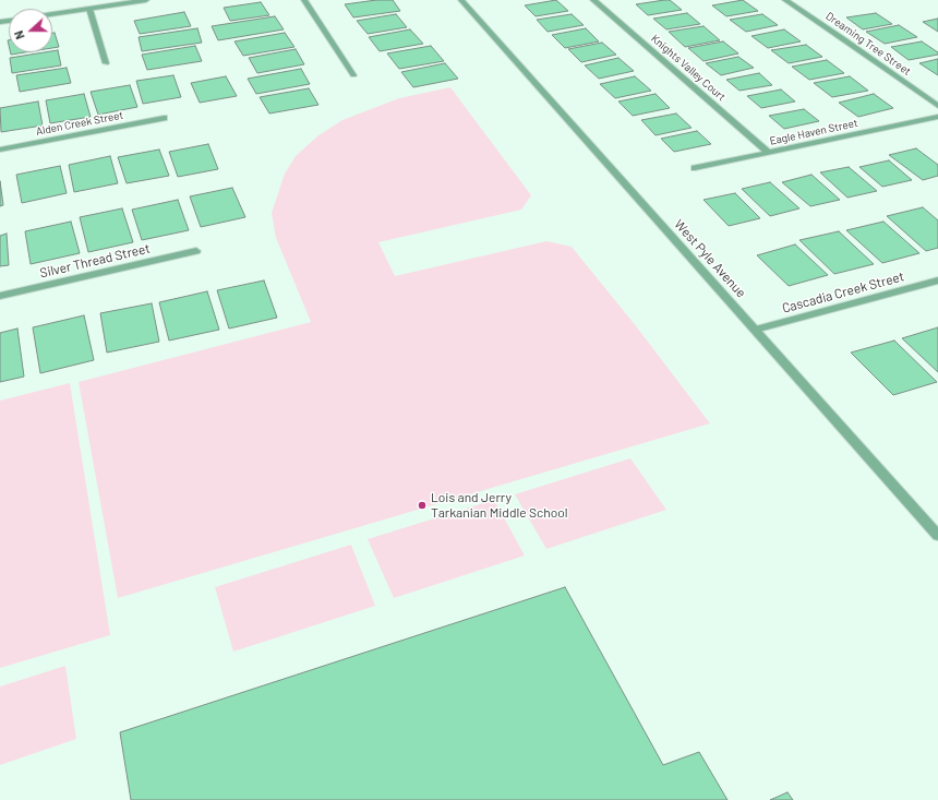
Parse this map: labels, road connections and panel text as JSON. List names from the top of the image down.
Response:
{
  "streets": {
    "street": [
      "Dreaming Tree Street",
      "Knights Valley Court",
      "Alden Creek Street",
      "Eagle Haven Street",
      "West Pyle Avenue",
      "Silver Thread Street",
      "Cascadia Creek Street"
    ]
  },
  "crossings": [
    ["Knights Valley Court", "Eagle Haven Street"],
    ["West Pyle Avenue", "Cascadia Creek Street"]
  ],
  "places": ["Lois and Jerry Tarkanian Middle School"],
  "north": "left"
}
